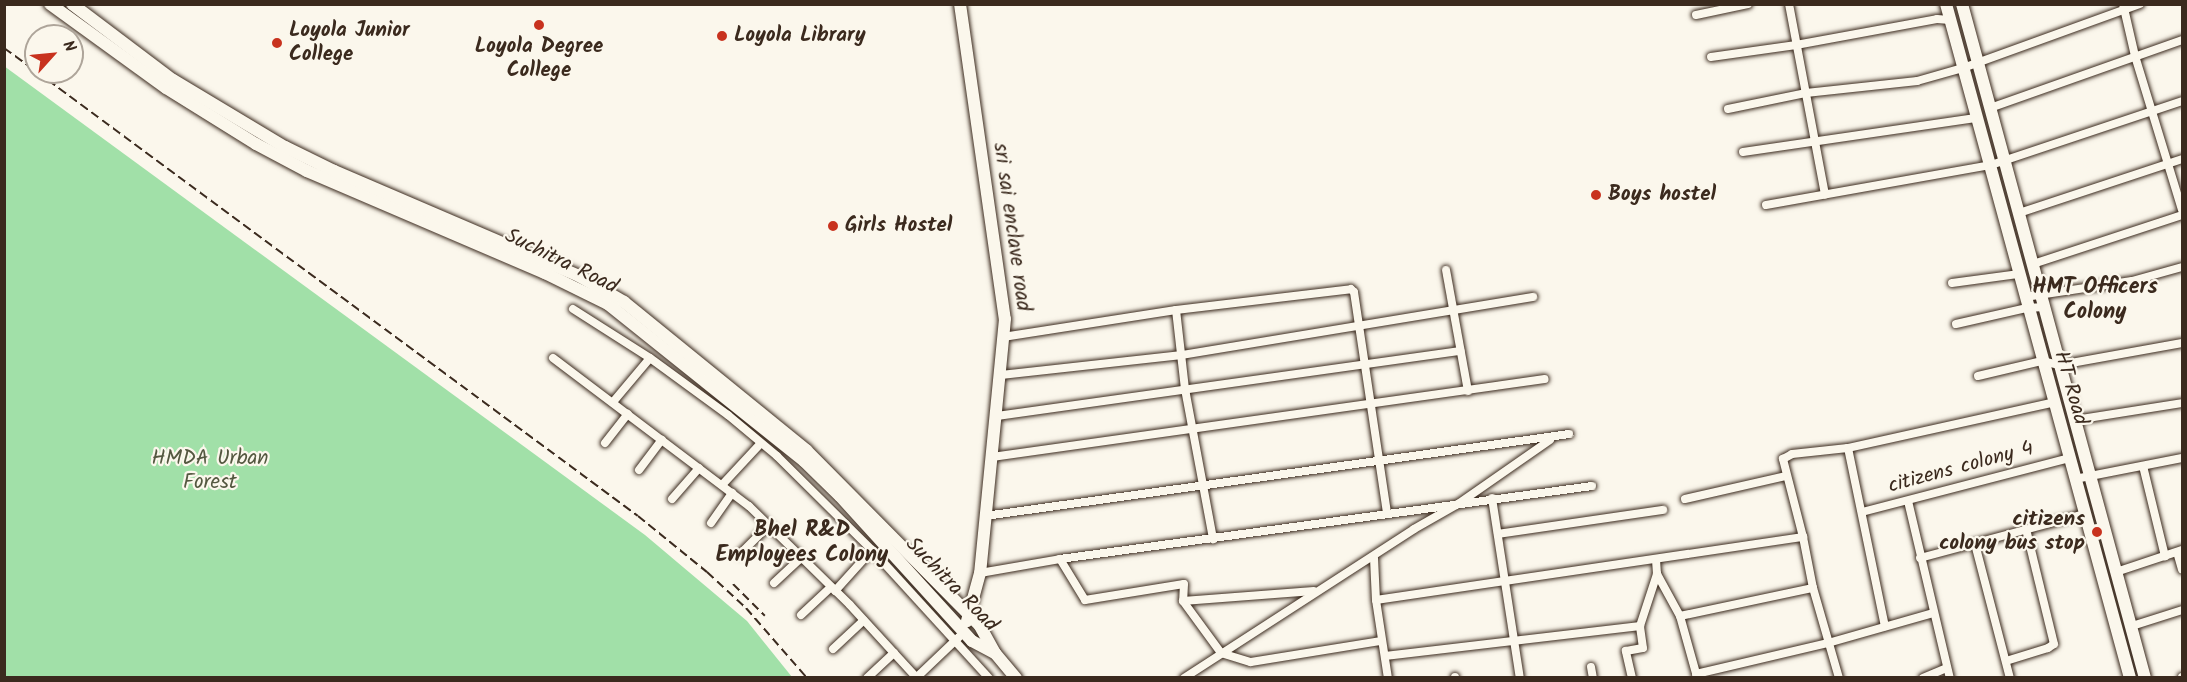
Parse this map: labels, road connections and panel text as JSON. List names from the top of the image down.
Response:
{
  "streets": {
    "main road": ["sri sai enclave road", "Suchitra Road", "HT Road"],
    "street": ["citizens colony 4"]
  },
  "crossings": [
    ["sri sai enclave road", "Suchitra Road"],
    ["HT Road", "citizens colony 4"]
  ],
  "districts": ["HMT Officers Colony", "Bhel R&D Employees Colony"],
  "parks": ["HMDA Urban Forest"],
  "places": [
    "Loyola Degree College",
    "Loyola Library",
    "Loyola Junior College",
    "Boys hostel",
    "Girls Hostel",
    "citizens colony bus stop"
  ],
  "north": "top right"
}
